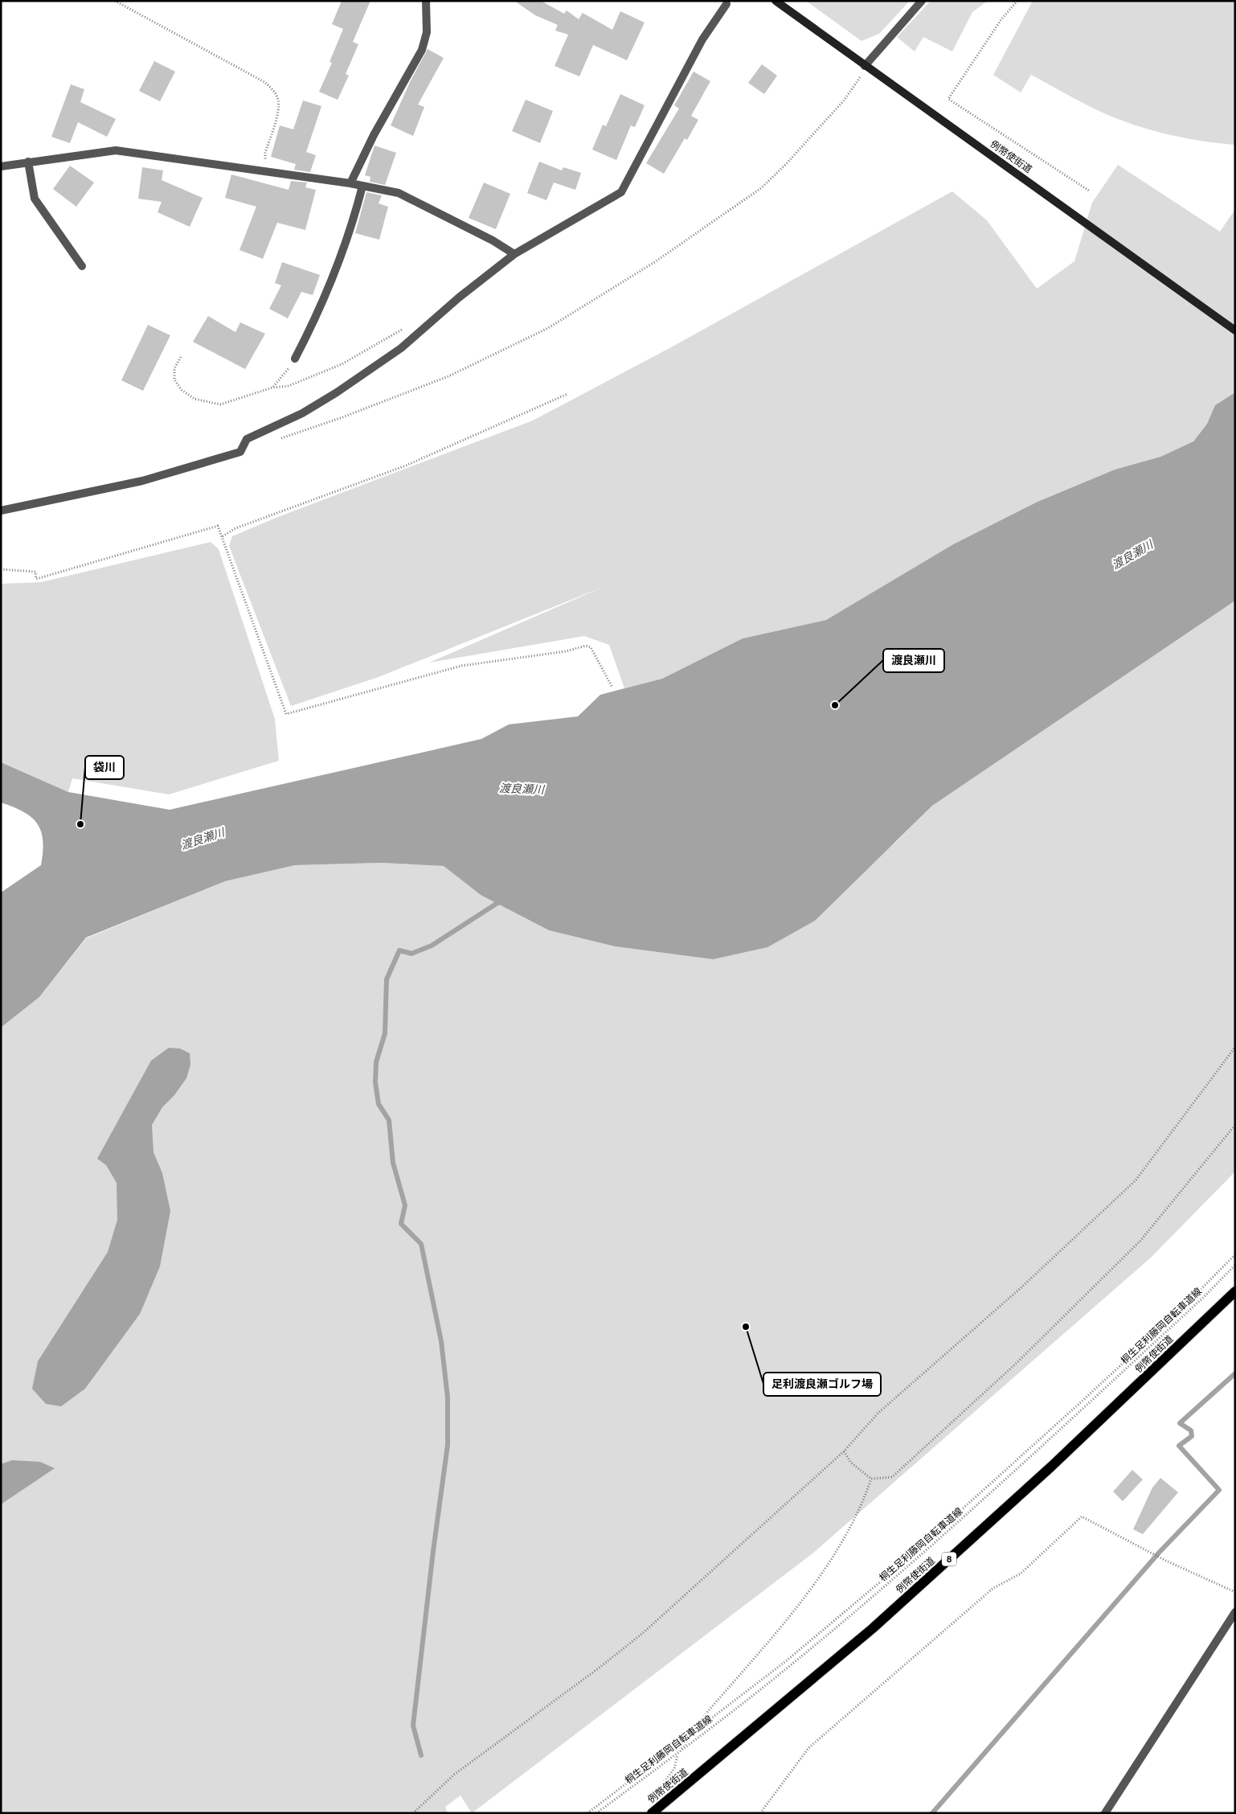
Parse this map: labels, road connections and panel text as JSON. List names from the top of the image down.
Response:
{
  "streets": {
    "main road": ["例幣使街道", "8"],
    "path": ["桐生足利藤岡自転車道線"]
  },
  "water": ["渡良瀬川"],
  "places": ["渡良瀬川", "袋川", "足利渡良瀬ゴルフ場"]
}
